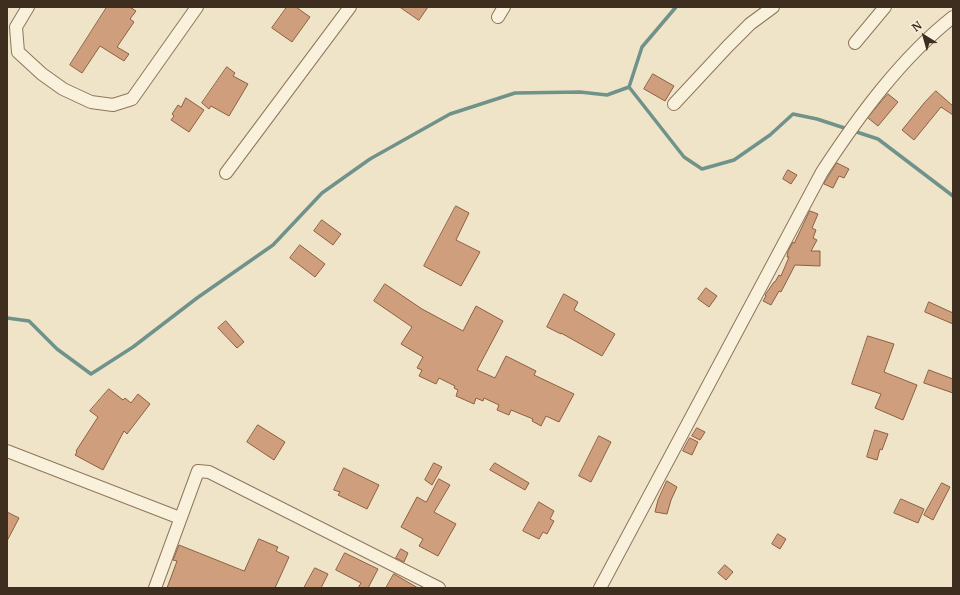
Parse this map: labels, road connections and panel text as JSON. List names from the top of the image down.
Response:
{
  "north": "top left"
}
